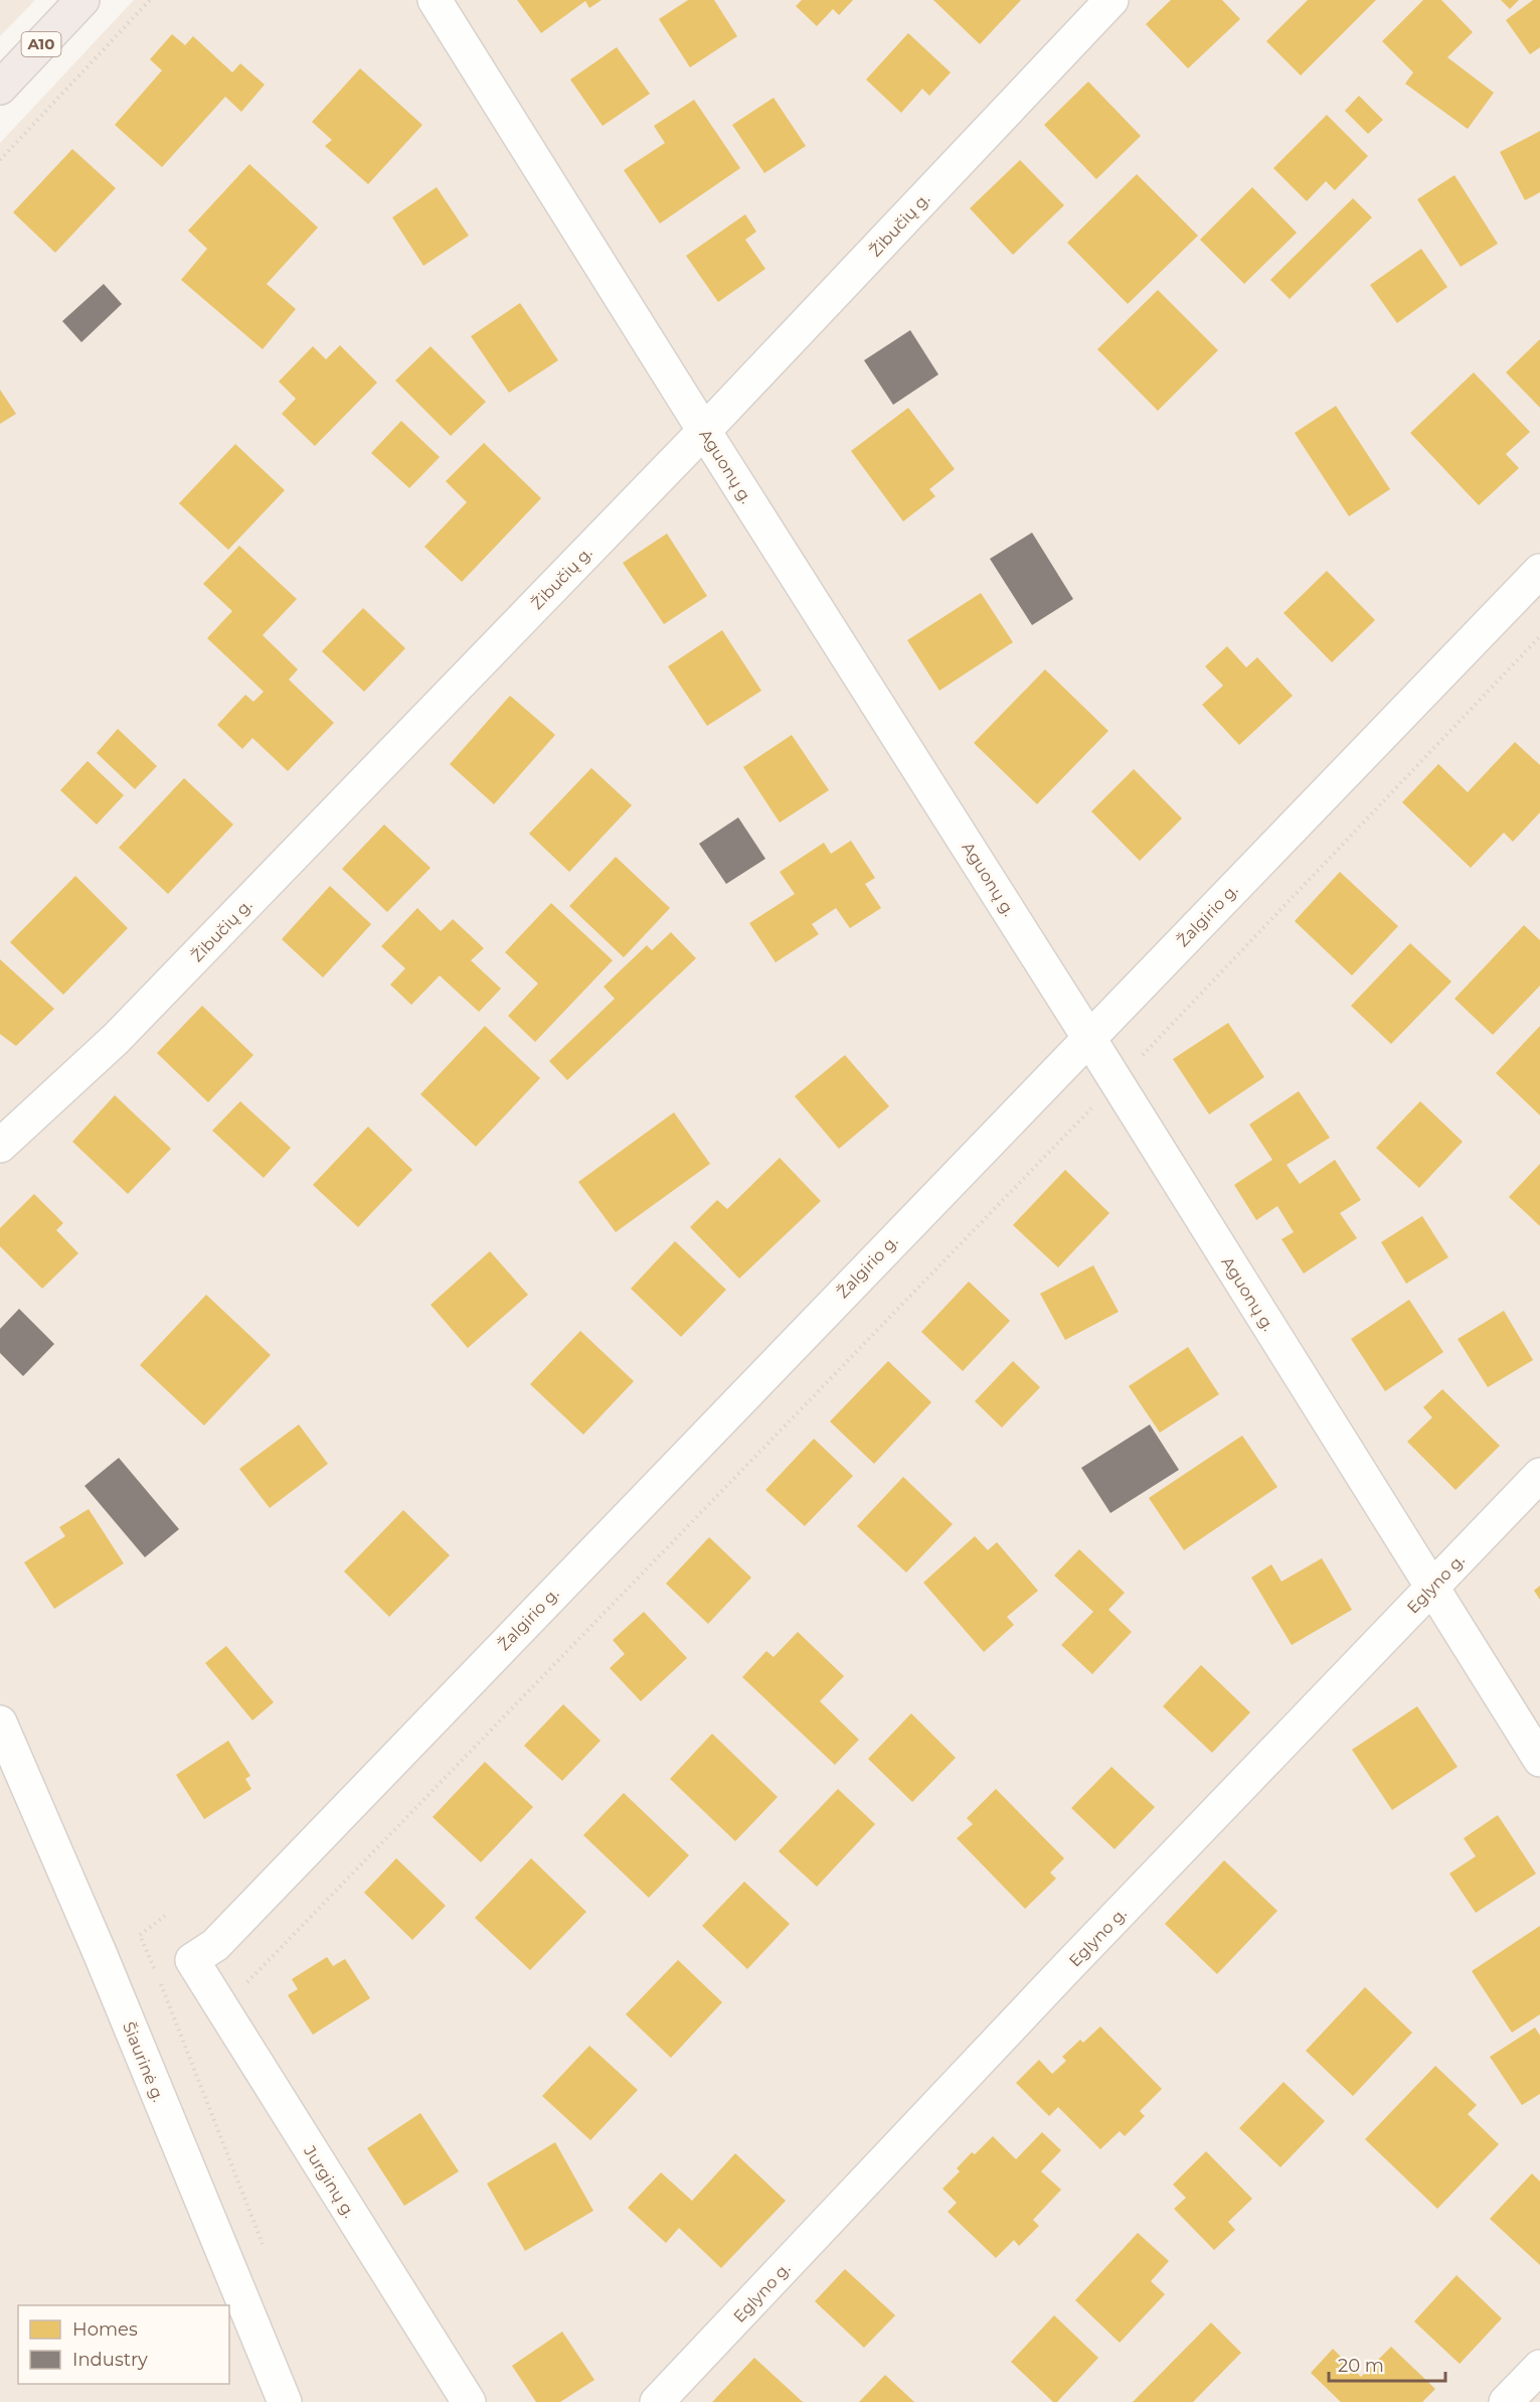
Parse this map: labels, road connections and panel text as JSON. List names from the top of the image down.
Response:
{
  "streets": {
    "highway": ["A10"],
    "street": [
      "Žibučių g.",
      "Aguonų g.",
      "Žalgirio g.",
      "Eglyno g.",
      "Šiaurinė g.",
      "Jurginų g."
    ]
  },
  "crossings": [
    ["Žibučių g.", "Aguonų g."],
    ["Aguonų g.", "Žalgirio g."],
    ["Aguonų g.", "Eglyno g."],
    ["Žalgirio g.", "Jurginų g."]
  ],
  "legend": ["Homes", "Industry"],
  "scale_bar": "20 m"
}
